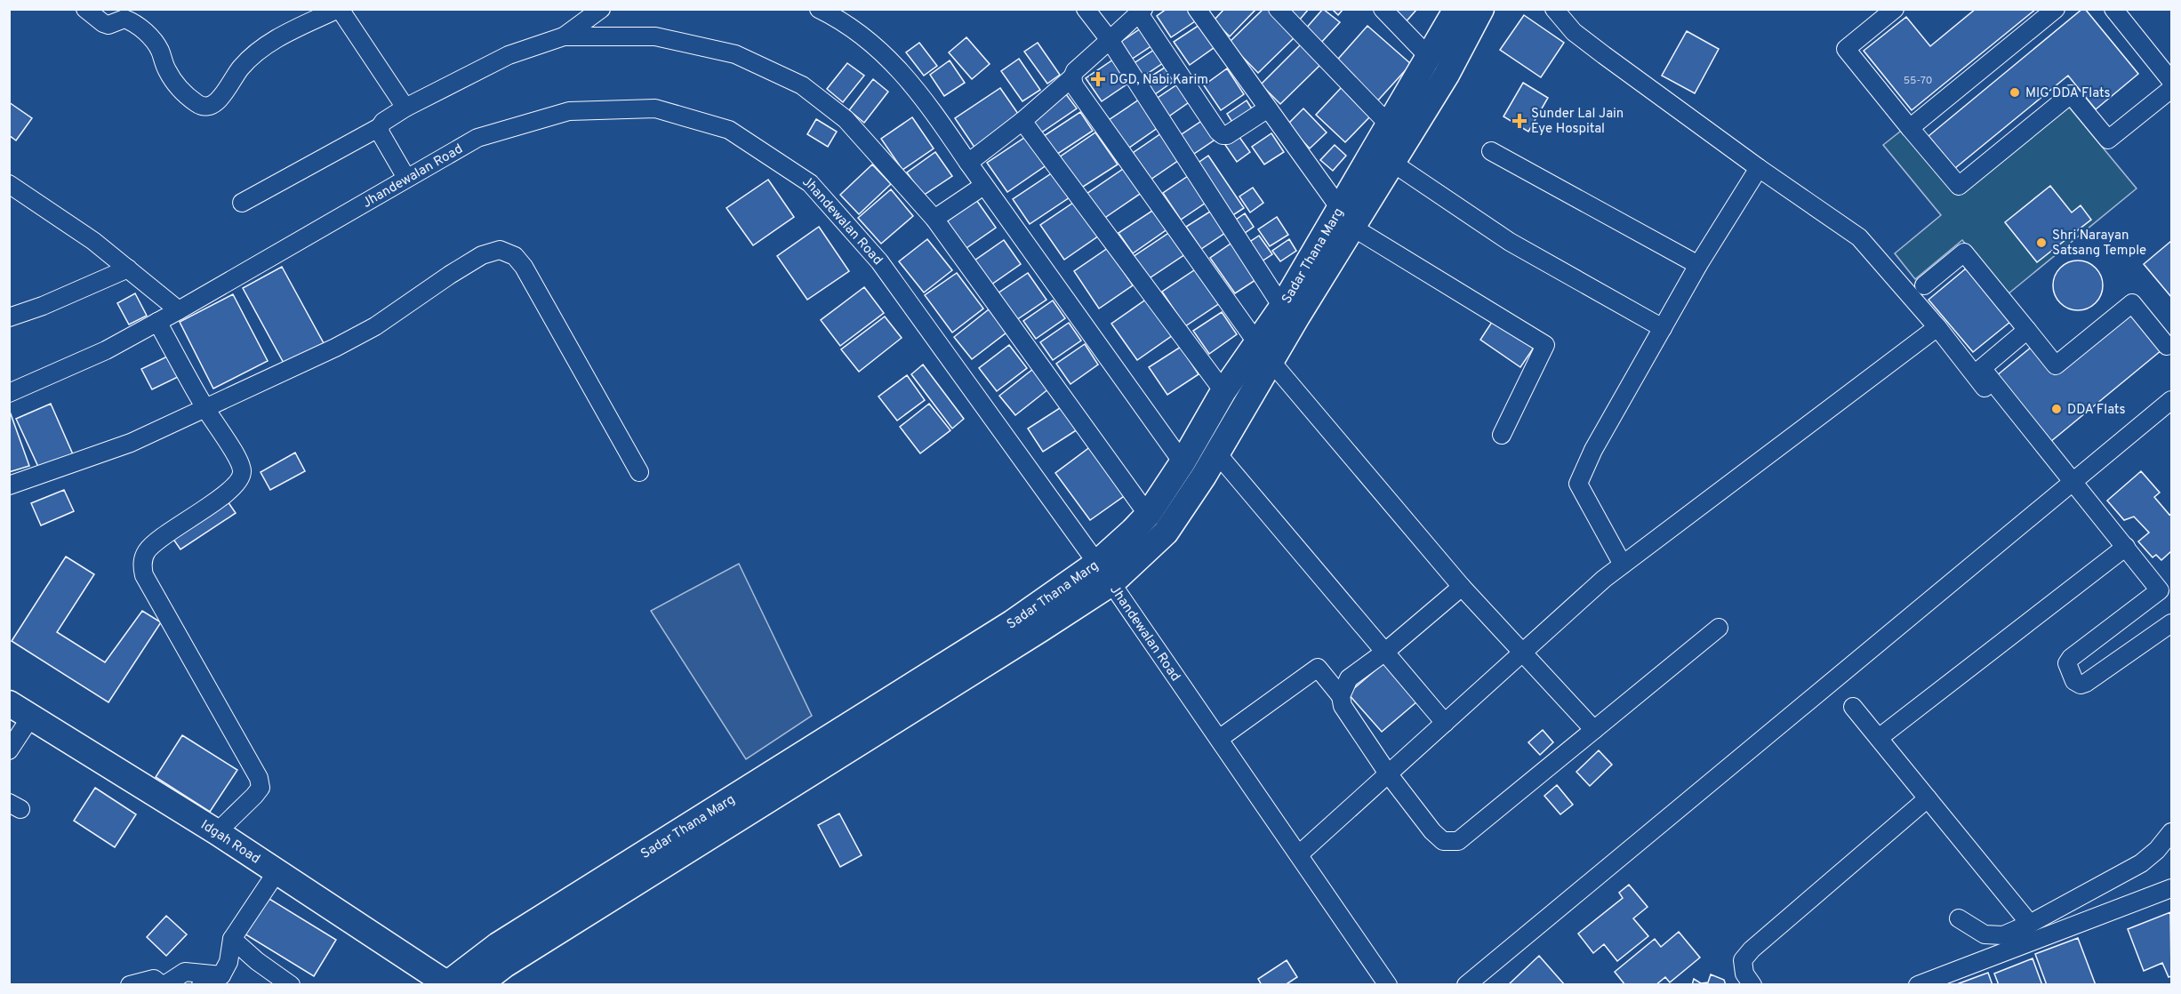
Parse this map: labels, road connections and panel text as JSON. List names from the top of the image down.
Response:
{
  "streets": {
    "street": ["Jhandewalan Road", "Sadar Thana Marg", "Idgah Road"]
  },
  "crossings": [
    ["Jhandewalan Road", "Sadar Thana Marg"],
    ["Sadar Thana Marg", "Idgah Road"]
  ],
  "places": {
    "health": ["DGD, Nabi Karim", "Sunder Lal Jain Eye Hospital"],
    "other": ["MIG DDA Flats", "Shri Narayan Satsang Temple", "DDA Flats"]
  },
  "house_numbers": ["55-70"]
}
